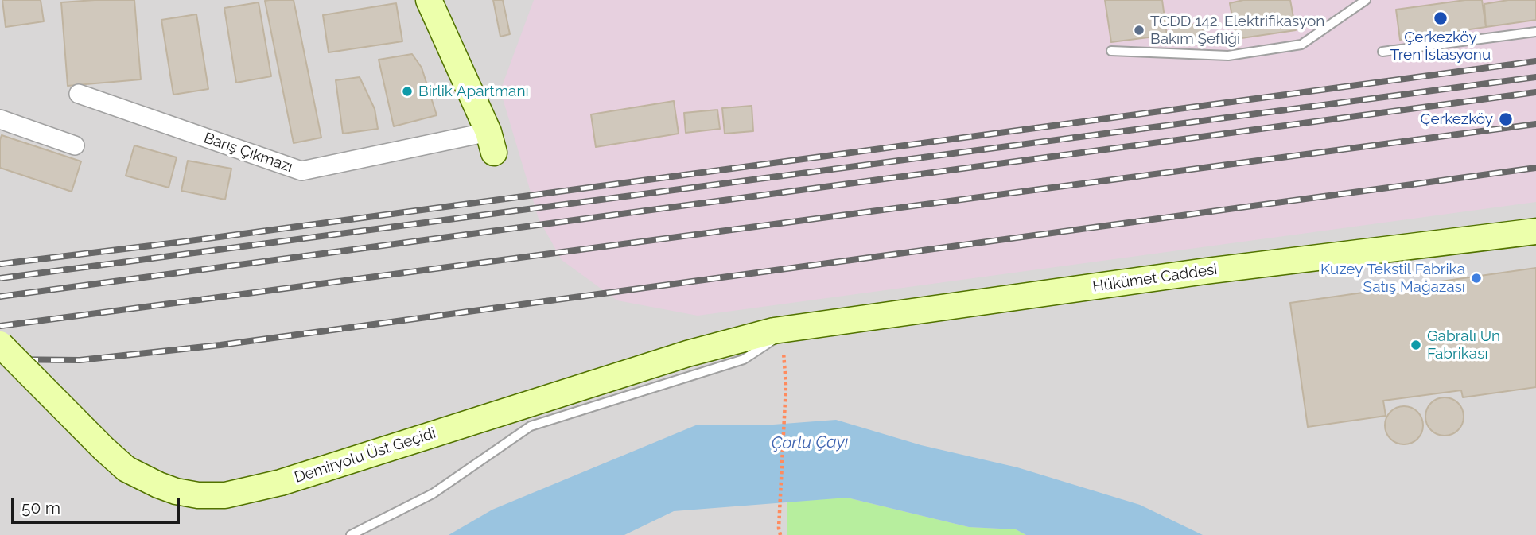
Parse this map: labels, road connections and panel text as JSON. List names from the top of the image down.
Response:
{
  "streets": {
    "street": ["Barış Çıkmazı", "Hükümet Caddesi", "Demiryolu Üst Geçidi"]
  },
  "crossings": [
    ["Hükümet Caddesi", "Demiryolu Üst Geçidi"]
  ],
  "water": ["Çorlu Çayı"],
  "places": [
    "Çerkezköy Tren İstasyonu",
    "TCDD 142. Elektrifikasyon Bakım Şefliği",
    "Birlik Apartmanı",
    "Çerkezköy",
    "Kuzey Tekstil Fabrika Satış Mağazası",
    "Gabralı Un Fabrikası"
  ],
  "scale_bar": "50 m"
}
